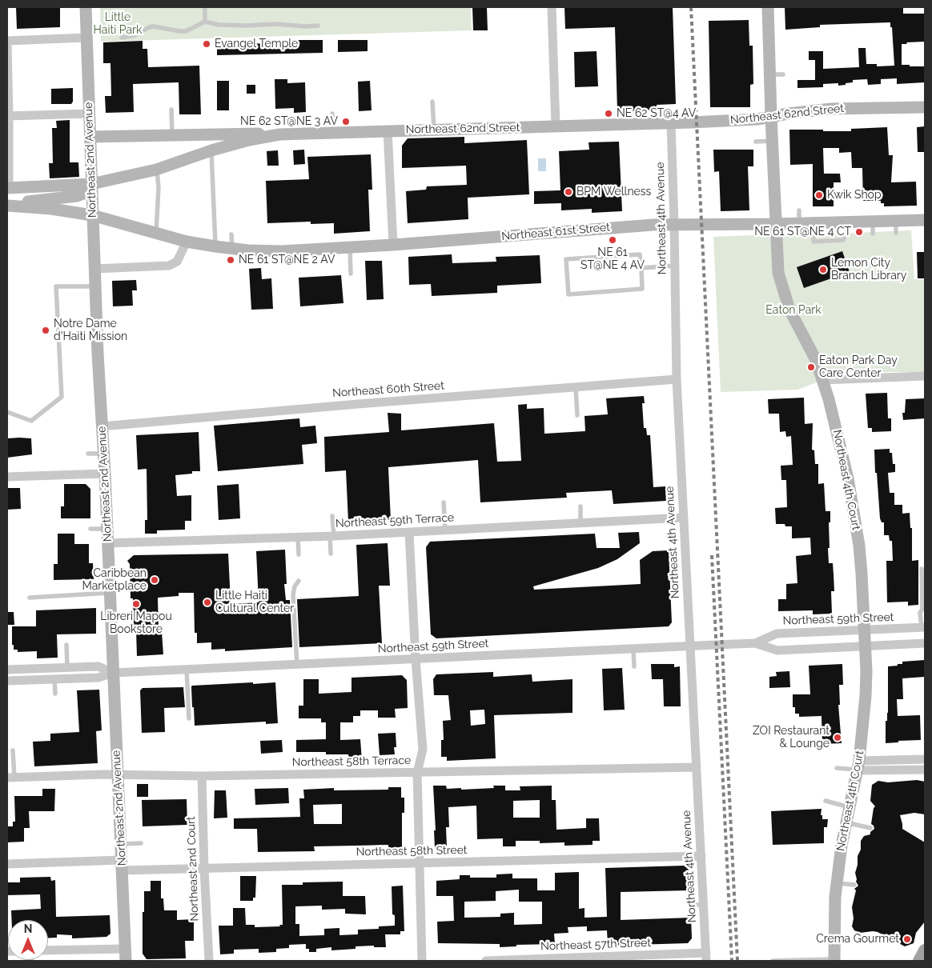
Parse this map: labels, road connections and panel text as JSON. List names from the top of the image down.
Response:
{
  "streets": {
    "main road": [
      "Northeast 62nd Street",
      "Northeast 2nd Avenue",
      "Northeast 61st Street",
      "Northeast 4th Court"
    ],
    "street": [
      "Northeast 4th Avenue",
      "Northeast 60th Street",
      "Northeast 59th Terrace",
      "Northeast 59th Street",
      "Northeast 58th Terrace",
      "Northeast 58th Street",
      "Northeast 2nd Court",
      "Northeast 57th Street"
    ]
  },
  "crossings": [
    ["Northeast 62nd Street", "Northeast 2nd Avenue"],
    ["Northeast 62nd Street", "Northeast 4th Avenue"],
    ["Northeast 62nd Street", "Northeast 4th Court"],
    ["Northeast 2nd Avenue", "Northeast 61st Street"],
    ["Northeast 2nd Avenue", "Northeast 60th Street"],
    ["Northeast 2nd Avenue", "Northeast 59th Terrace"],
    ["Northeast 2nd Avenue", "Northeast 59th Street"],
    ["Northeast 2nd Avenue", "Northeast 58th Terrace"],
    ["Northeast 2nd Avenue", "Northeast 58th Street"],
    ["Northeast 4th Avenue", "Northeast 61st Street"],
    ["Northeast 4th Avenue", "Northeast 60th Street"],
    ["Northeast 4th Avenue", "Northeast 59th Terrace"],
    ["Northeast 4th Avenue", "Northeast 59th Street"],
    ["Northeast 4th Avenue", "Northeast 58th Terrace"],
    ["Northeast 4th Avenue", "Northeast 58th Street"],
    ["Northeast 4th Avenue", "Northeast 57th Street"],
    ["Northeast 61st Street", "Northeast 4th Court"],
    ["Northeast 4th Court", "Northeast 59th Street"],
    ["Northeast 58th Terrace", "Northeast 2nd Court"],
    ["Northeast 58th Street", "Northeast 2nd Court"]
  ],
  "parks": ["Little Haiti Park", "Eaton Park"],
  "places": [
    "Evangel Temple",
    "NE 62 ST@4 AV",
    "NE 62 ST@NE 3 AV",
    "BPM Wellness",
    "Kwik Shop",
    "NE 61 ST@NE 4 CT",
    "NE 61 ST@NE 4 AV",
    "NE 61 ST@NE 2 AV",
    "Lemon City Branch Library",
    "Notre Dame d'Haiti Mission",
    "Eaton Park Day Care Center",
    "Caribbean Marketplace",
    "Little Haiti Cultural Center",
    "Libreri Mapou Bookstore",
    "ZOI Restaurant & Lounge",
    "Crema Gourmet"
  ],
  "north": "top"
}
